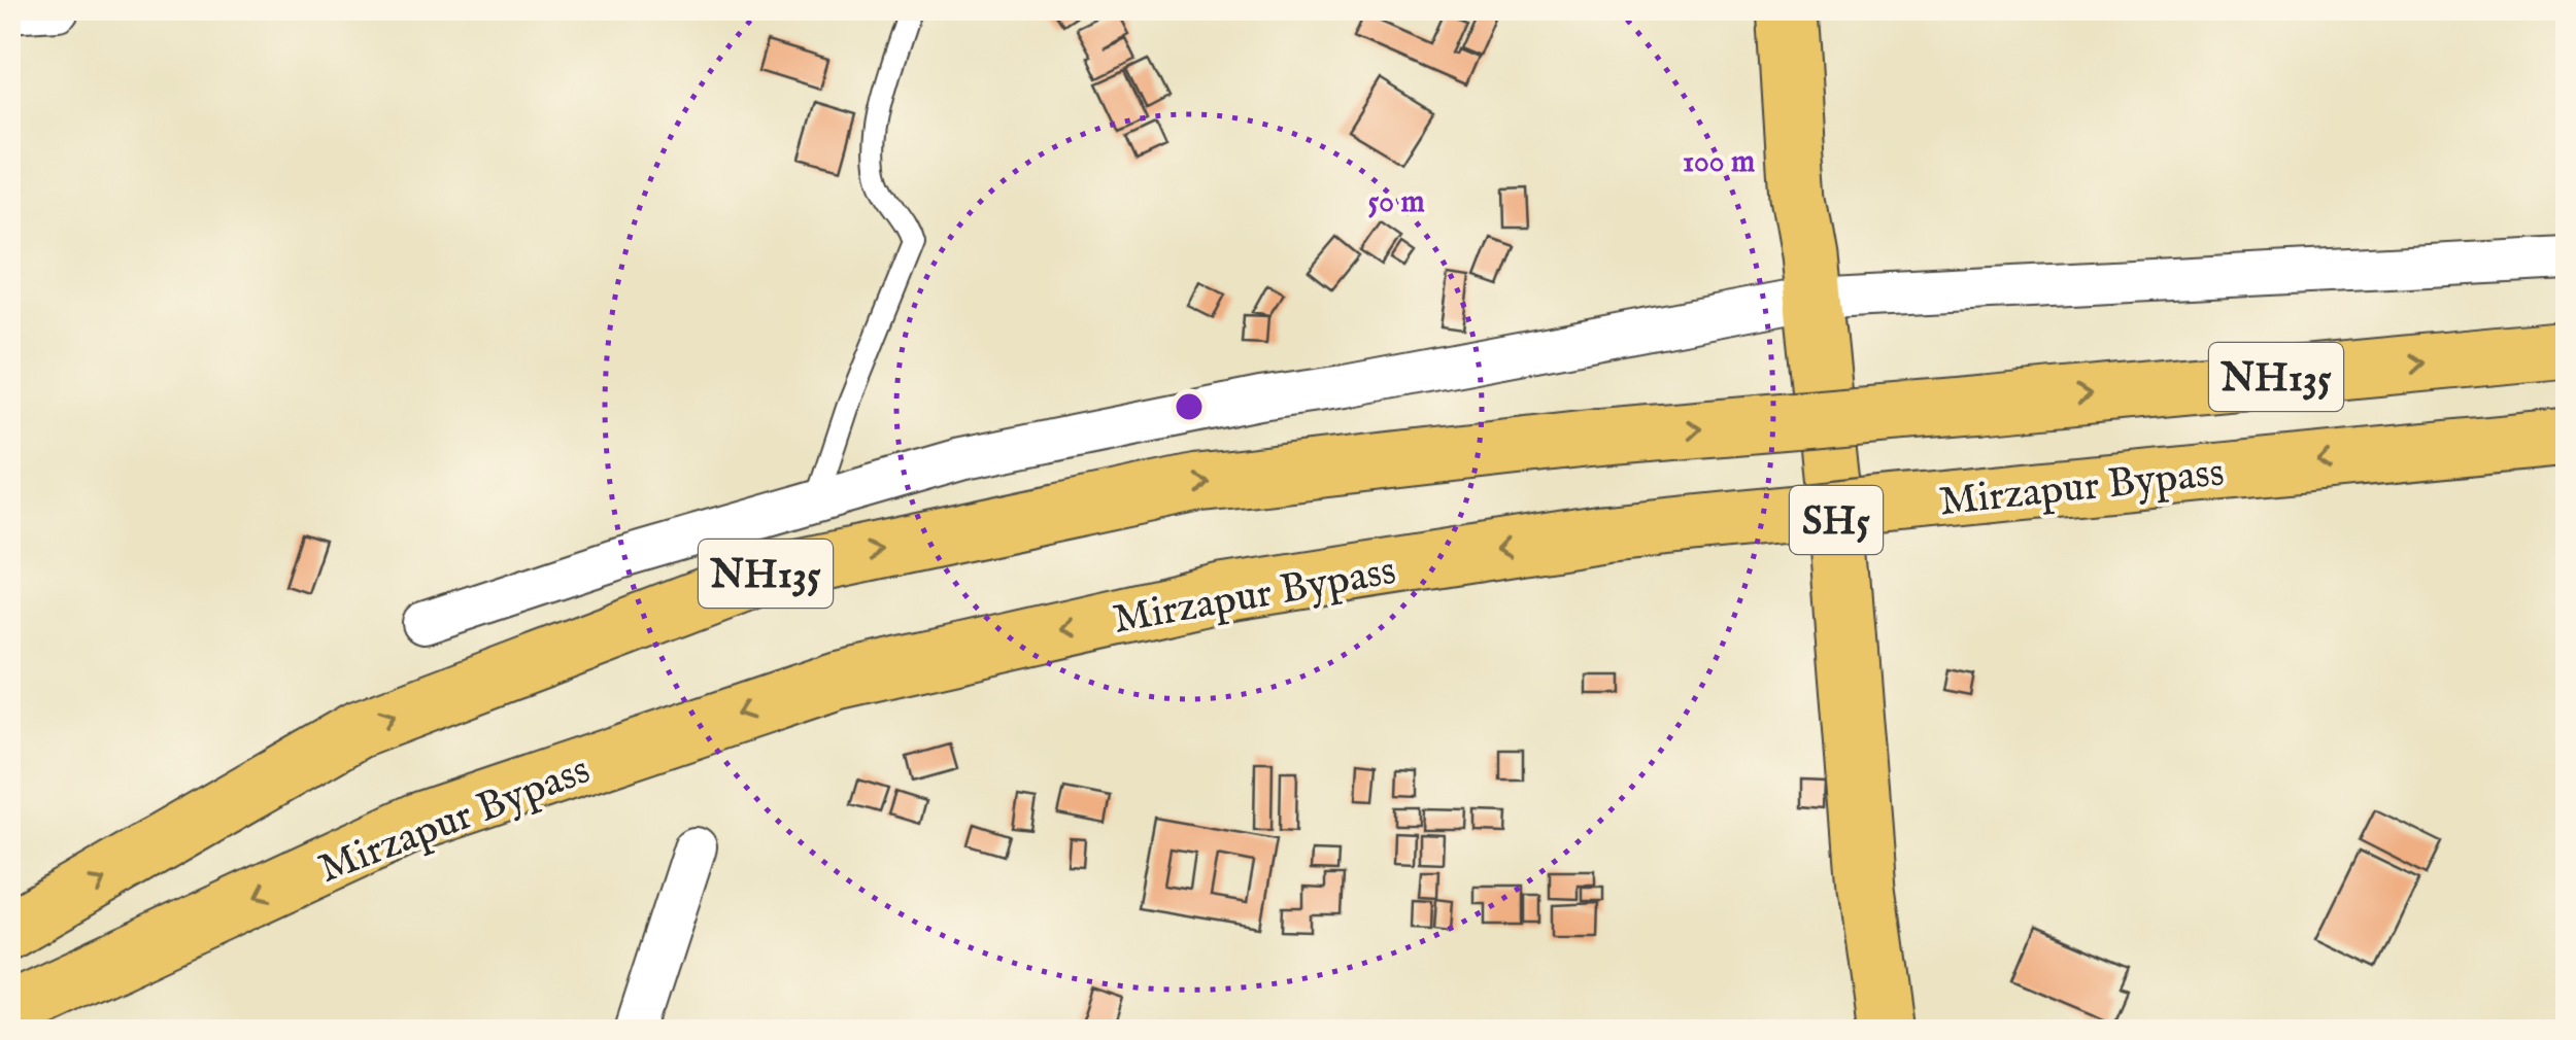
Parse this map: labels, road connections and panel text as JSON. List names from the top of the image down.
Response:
{
  "streets": {
    "main road": ["NH135", "Mirzapur Bypass", "SH5"]
  },
  "rings": ["100 m", "50 m"]
}
